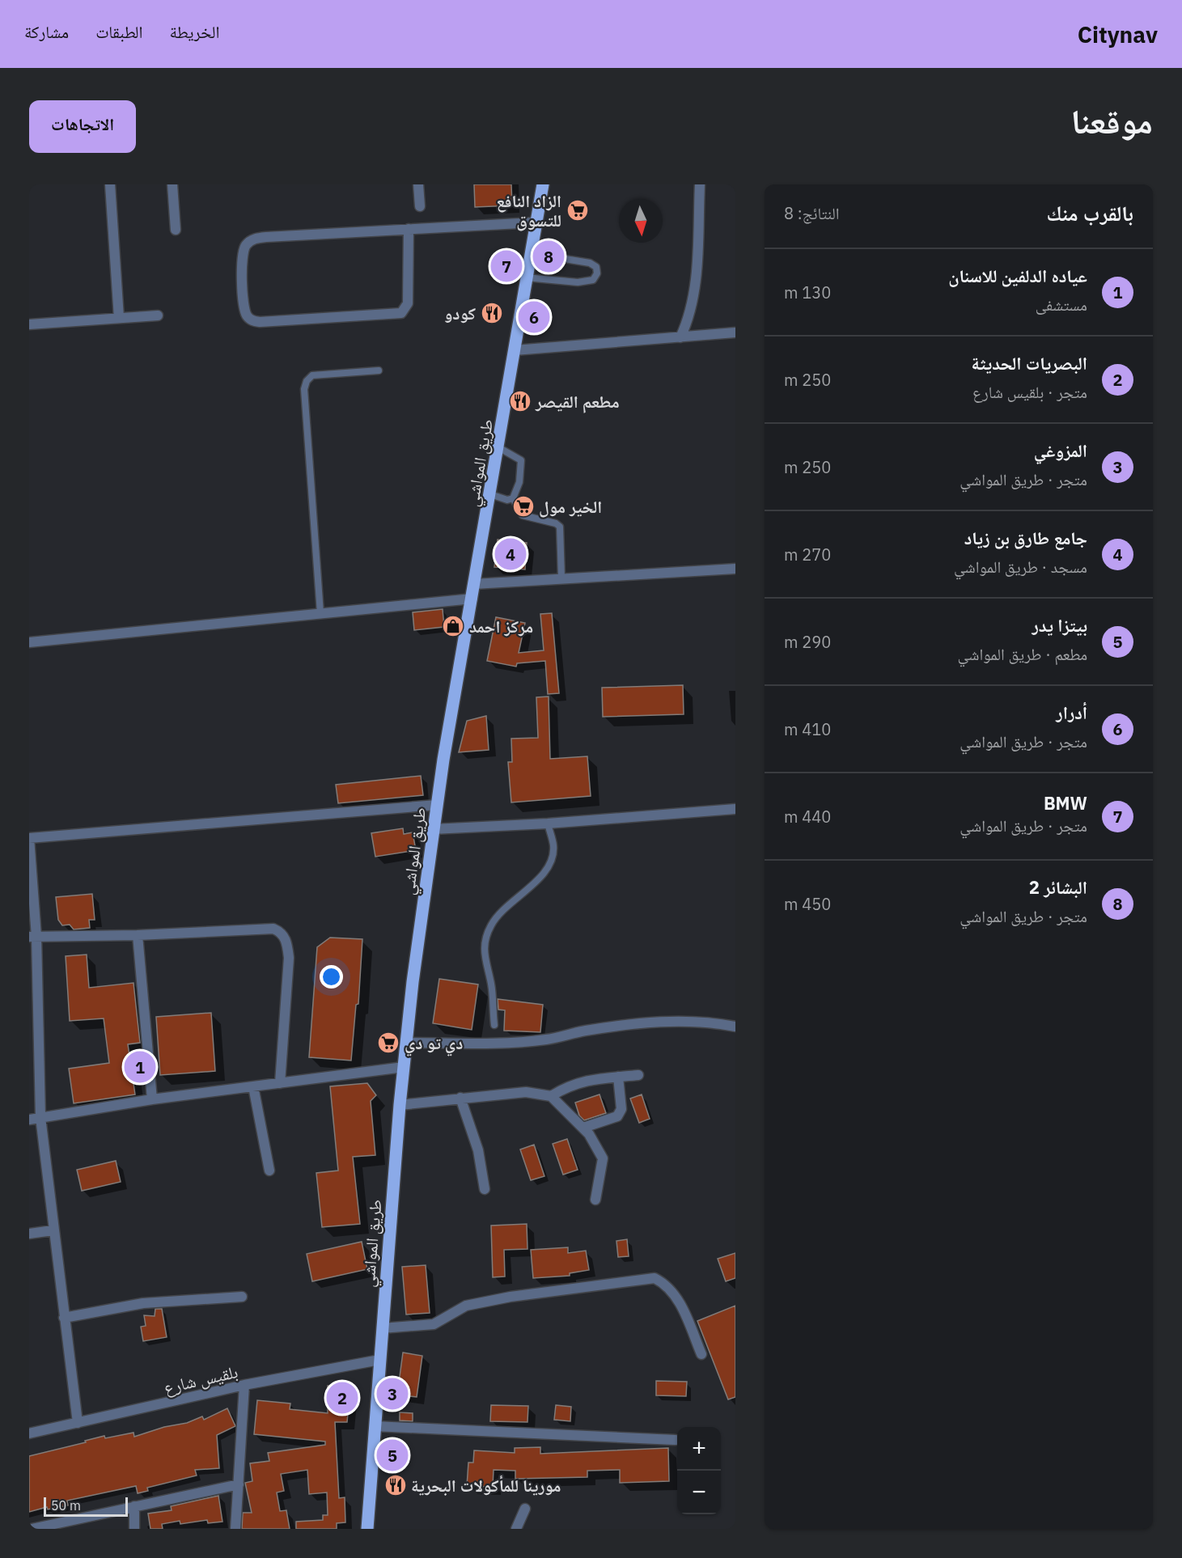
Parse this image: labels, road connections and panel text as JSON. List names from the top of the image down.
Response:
{
  "streets": {
    "main road": ["طريق المواشي"],
    "street": ["بلقيس شارع"]
  },
  "crossings": [
    ["طريق المواشي", "بلقيس شارع"]
  ],
  "places": {
    "supermarket": ["الزاد النافع للتسوق", "الخير مول", "دي تو دي"],
    "restaurant": ["كودو", "مطعم القيصر", "مورينا للمأكولات البحرية"],
    "shop": ["مركز احمد"]
  },
  "scale_bar": "50 m",
  "north": "bottom",
  "page": {
    "header": "Citynav",
    "nav": ["الخريطة", "الطبقات", "مشاركة"],
    "title": "موقعنا",
    "buttons": "الاتجاهات",
    "heading": ["بالقرب منك", "النتائج: 8"],
    "pins": [
      "8",
      "7",
      "6",
      "4",
      "1",
      "3",
      "2",
      "5"
    ],
    "list": [
      {
        "mark": "1",
        "name": "عياده الدلفين للاسنان",
        "note": "مستشفى",
        "value": "130 m"
      },
      {
        "mark": "2",
        "name": "البصريات الحديثة",
        "note": "متجر · بلقيس شارع",
        "value": "250 m"
      },
      {
        "mark": "3",
        "name": "المزوغي",
        "note": "متجر · طريق المواشي",
        "value": "250 m"
      },
      {
        "mark": "4",
        "name": "جامع طارق بن زياد",
        "note": "مسجد · طريق المواشي",
        "value": "270 m"
      },
      {
        "mark": "5",
        "name": "بيتزا يدر",
        "note": "مطعم · طريق المواشي",
        "value": "290 m"
      },
      {
        "mark": "6",
        "name": "أدرار",
        "note": "متجر · طريق المواشي",
        "value": "410 m"
      },
      {
        "mark": "7",
        "name": "BMW",
        "note": "متجر · طريق المواشي",
        "value": "440 m"
      },
      {
        "mark": "8",
        "name": "البشائر 2",
        "note": "متجر · طريق المواشي",
        "value": "450 m"
      }
    ],
    "map_buttons": ["+", "−"],
    "scale": "50 m"
  }
}
